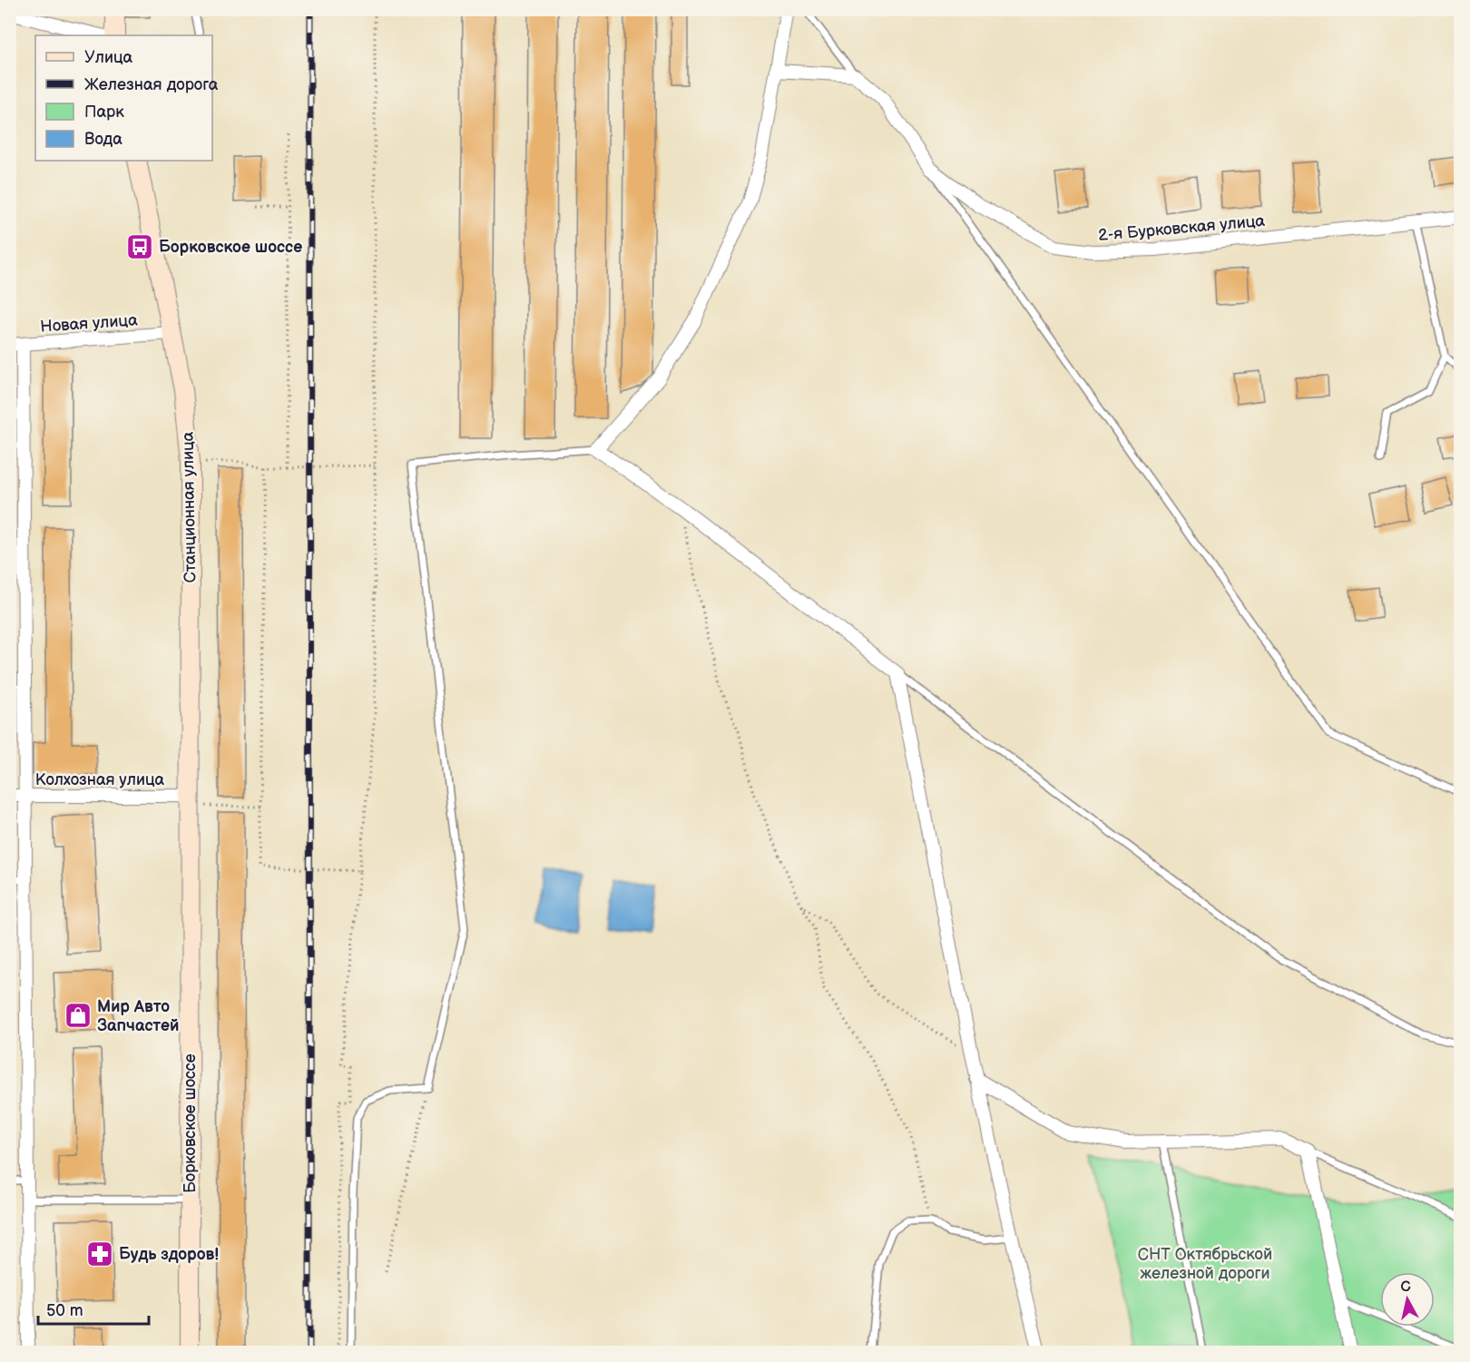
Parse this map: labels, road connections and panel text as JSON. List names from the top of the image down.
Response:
{
  "streets": {
    "main road": ["Станционная улица", "Борковское шоссе"],
    "street": ["2-я Бурковская улица", "Новая улица", "Колхозная улица"]
  },
  "crossings": [
    ["Новая улица", "Станционная улица"],
    ["Станционная улица", "Колхозная улица"],
    ["Станционная улица", "Борковское шоссе"],
    ["Колхозная улица", "Борковское шоссе"]
  ],
  "parks": ["СНТ Октябрьской железной дороги"],
  "places": {
    "bus stop": ["Борковское шоссе"],
    "shop": ["Мир Авто Запчастей"],
    "pharmacy": ["Будь здоров!"]
  },
  "legend": [
    "Улица",
    "Железная дорога",
    "Парк",
    "Вода"
  ],
  "scale_bar": "50 m",
  "north": "top"
}
